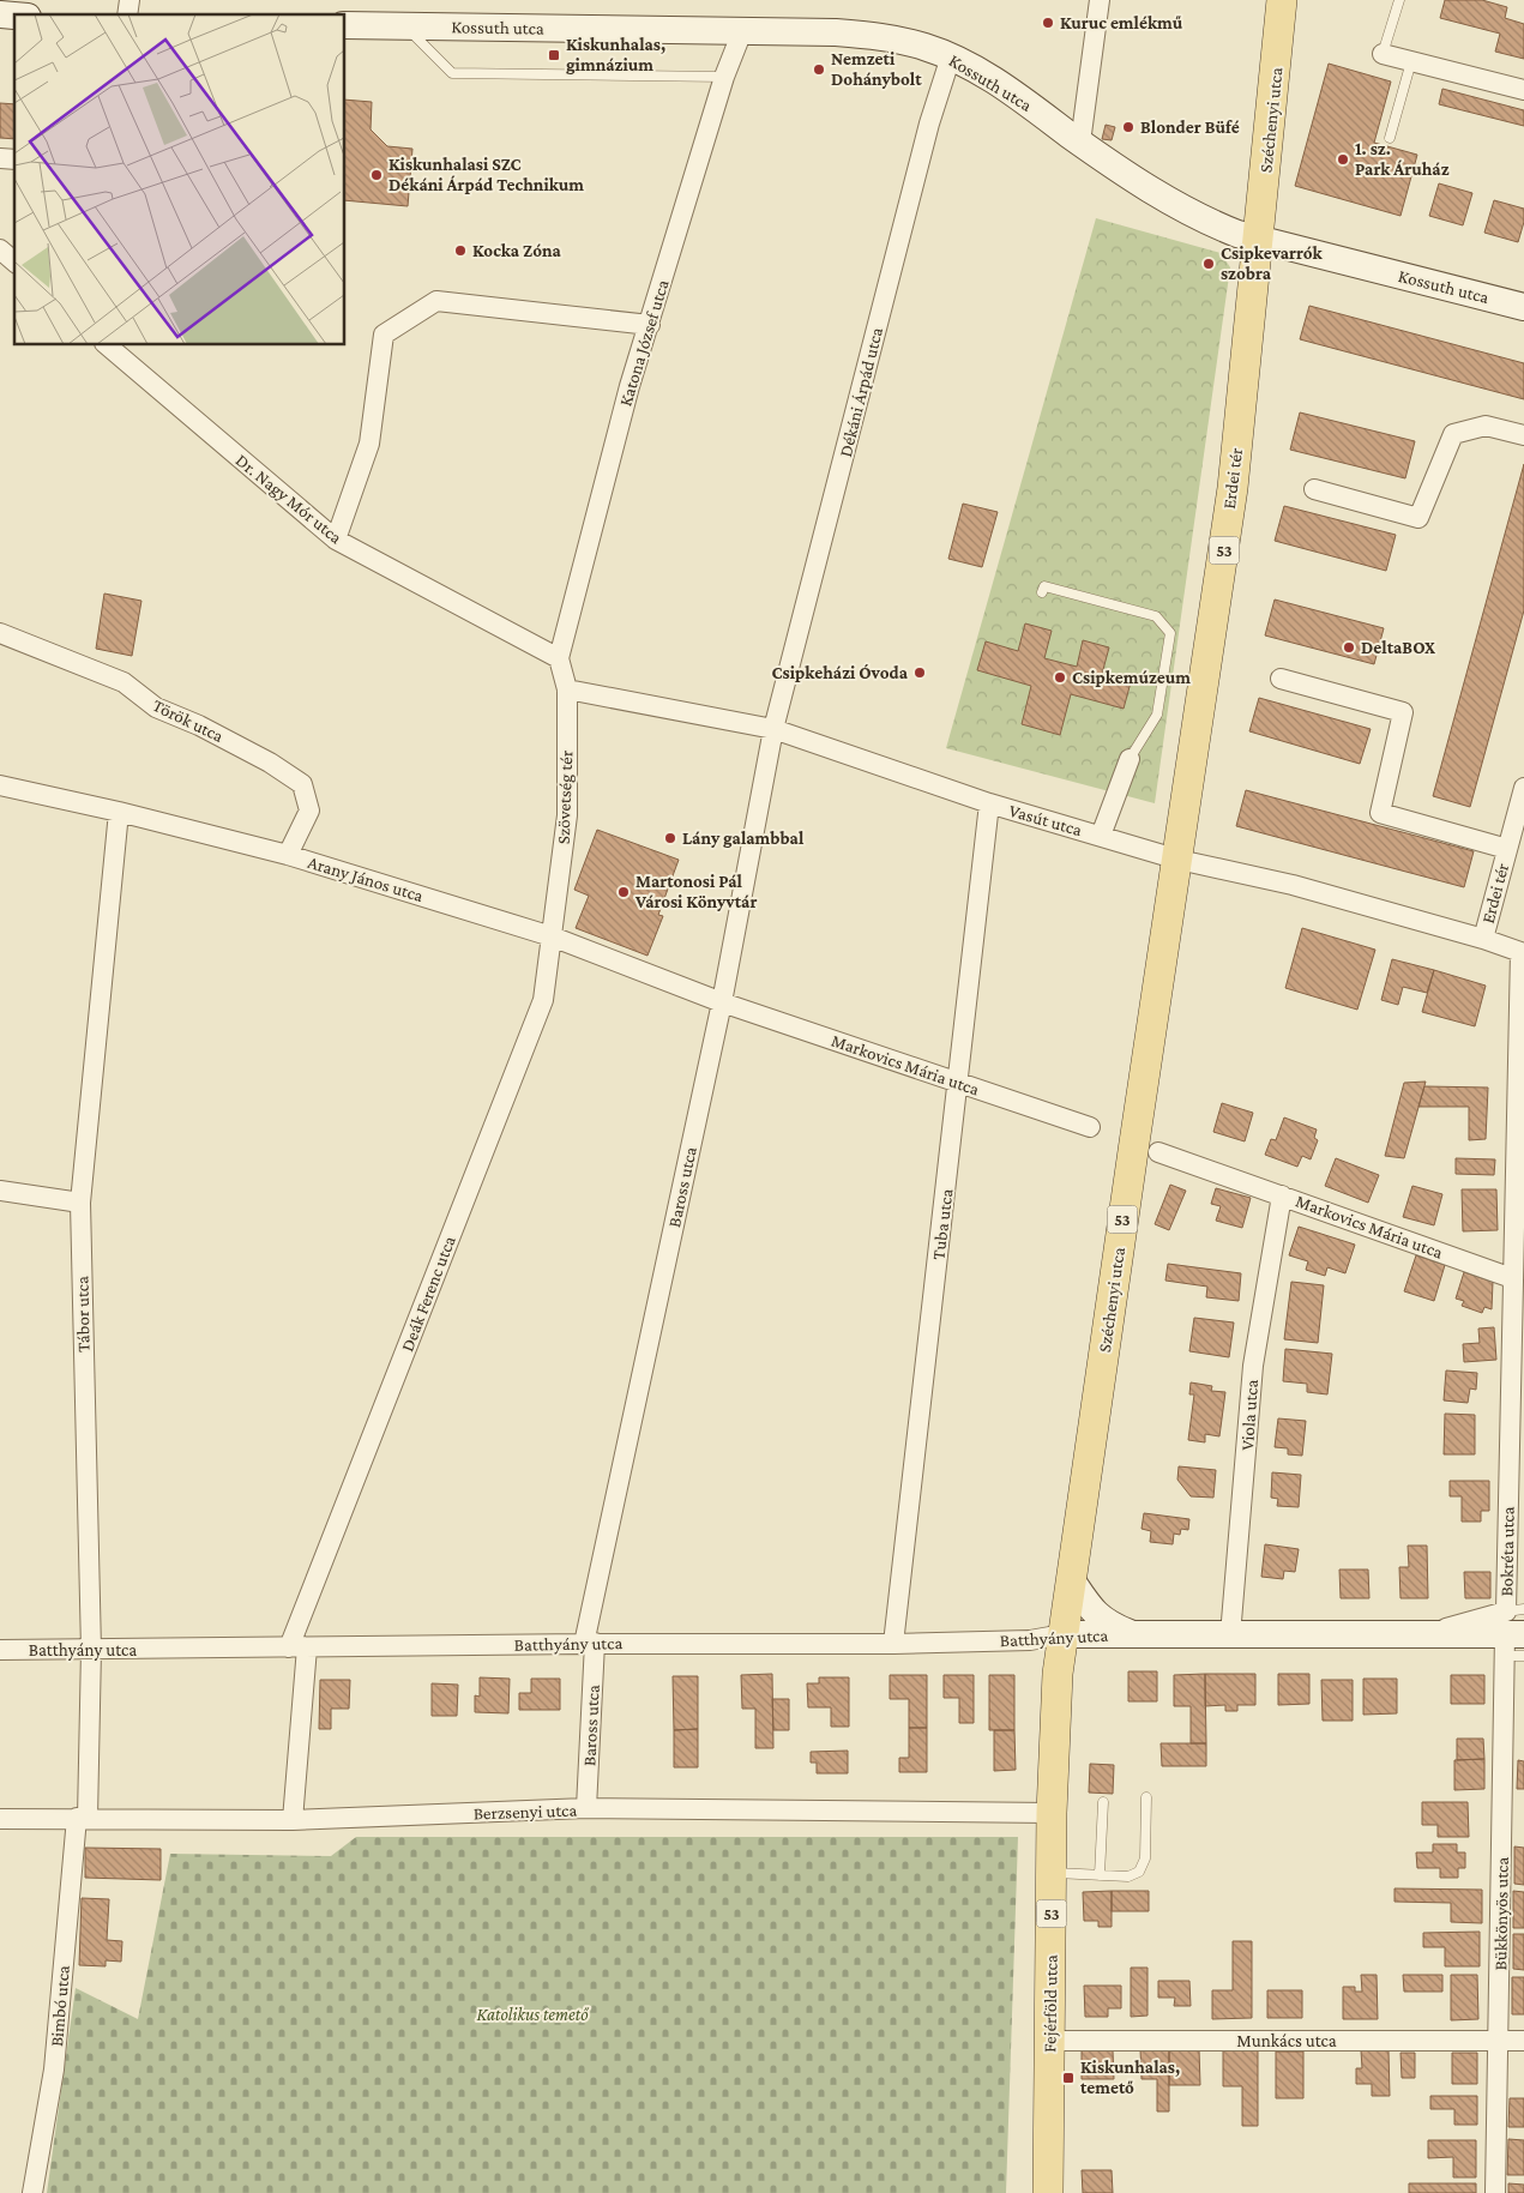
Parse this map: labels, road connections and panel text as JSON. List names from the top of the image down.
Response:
{
  "streets": {
    "main road": [
      "Kossuth utca",
      "Széchenyi utca",
      "Erdei tér",
      "53",
      "Batthyány utca",
      "Fejérföld utca"
    ],
    "street": [
      "Katona József utca",
      "Dékáni Árpád utca",
      "Dr. Nagy Mór utca",
      "Török utca",
      "Szövetség tér",
      "Vasút utca",
      "Arany János utca",
      "Markovics Mária utca",
      "Baross utca",
      "Tuba utca",
      "Deák Ferenc utca",
      "Tábor utca",
      "Viola utca",
      "Bokréta utca",
      "Berzsenyi utca",
      "Bükkönyös utca",
      "Bimbó utca",
      "Munkács utca"
    ]
  },
  "crossings": [
    ["Kossuth utca", "Széchenyi utca"],
    ["Kossuth utca", "Katona József utca"],
    ["Kossuth utca", "Dékáni Árpád utca"],
    ["Kossuth utca", "Erdei tér"],
    ["Széchenyi utca", "Erdei tér"],
    ["Széchenyi utca", "Vasút utca"],
    ["Széchenyi utca", "Batthyány utca"],
    ["Széchenyi utca", "Fejérföld utca"],
    ["Katona József utca", "Dr. Nagy Mór utca"],
    ["Katona József utca", "Szövetség tér"],
    ["Dékáni Árpád utca", "Vasút utca"],
    ["Dékáni Árpád utca", "Baross utca"],
    ["Erdei tér", "Vasút utca"],
    ["Dr. Nagy Mór utca", "Szövetség tér"],
    ["Török utca", "Arany János utca"],
    ["Szövetség tér", "Vasút utca"],
    ["Szövetség tér", "Arany János utca"],
    ["Szövetség tér", "Deák Ferenc utca"],
    ["Vasút utca", "Baross utca"],
    ["Vasút utca", "Tuba utca"],
    ["Vasút utca", "Bokréta utca"],
    ["Arany János utca", "Markovics Mária utca"],
    ["Arany János utca", "Baross utca"],
    ["Arany János utca", "Deák Ferenc utca"],
    ["Arany János utca", "Tábor utca"],
    ["Markovics Mária utca", "Baross utca"],
    ["Markovics Mária utca", "Tuba utca"],
    ["Markovics Mária utca", "Viola utca"],
    ["Markovics Mária utca", "Bokréta utca"],
    ["Baross utca", "Batthyány utca"],
    ["Baross utca", "Berzsenyi utca"],
    ["Tuba utca", "Batthyány utca"],
    ["Deák Ferenc utca", "Batthyány utca"],
    ["Deák Ferenc utca", "Berzsenyi utca"],
    ["Tábor utca", "Batthyány utca"],
    ["Tábor utca", "Berzsenyi utca"],
    ["Tábor utca", "Bimbó utca"],
    ["Viola utca", "Batthyány utca"],
    ["Bokréta utca", "Batthyány utca"],
    ["Bokréta utca", "Bükkönyös utca"],
    ["Batthyány utca", "Bükkönyös utca"],
    ["Batthyány utca", "Fejérföld utca"],
    ["Berzsenyi utca", "Fejérföld utca"],
    ["Berzsenyi utca", "Bimbó utca"],
    ["Bükkönyös utca", "Munkács utca"],
    ["Fejérföld utca", "Munkács utca"]
  ],
  "parks": ["Katolikus temető"],
  "places": {
    "other": [
      "Kuruc emlékmű",
      "Nemzeti Dohánybolt",
      "Blonder Büfé",
      "1. sz. Park Áruház",
      "Kiskunhalasi SZC Dékáni Árpád Technikum",
      "Kocka Zóna",
      "Csipkevarrók szobra",
      "DeltaBOX",
      "Csipkeházi Óvoda",
      "Csipkemúzeum",
      "Lány galambbal",
      "Martonosi Pál Városi Könyvtár"
    ],
    "transit": ["Kiskunhalas, gimnázium", "Kiskunhalas, temető"]
  }
}
